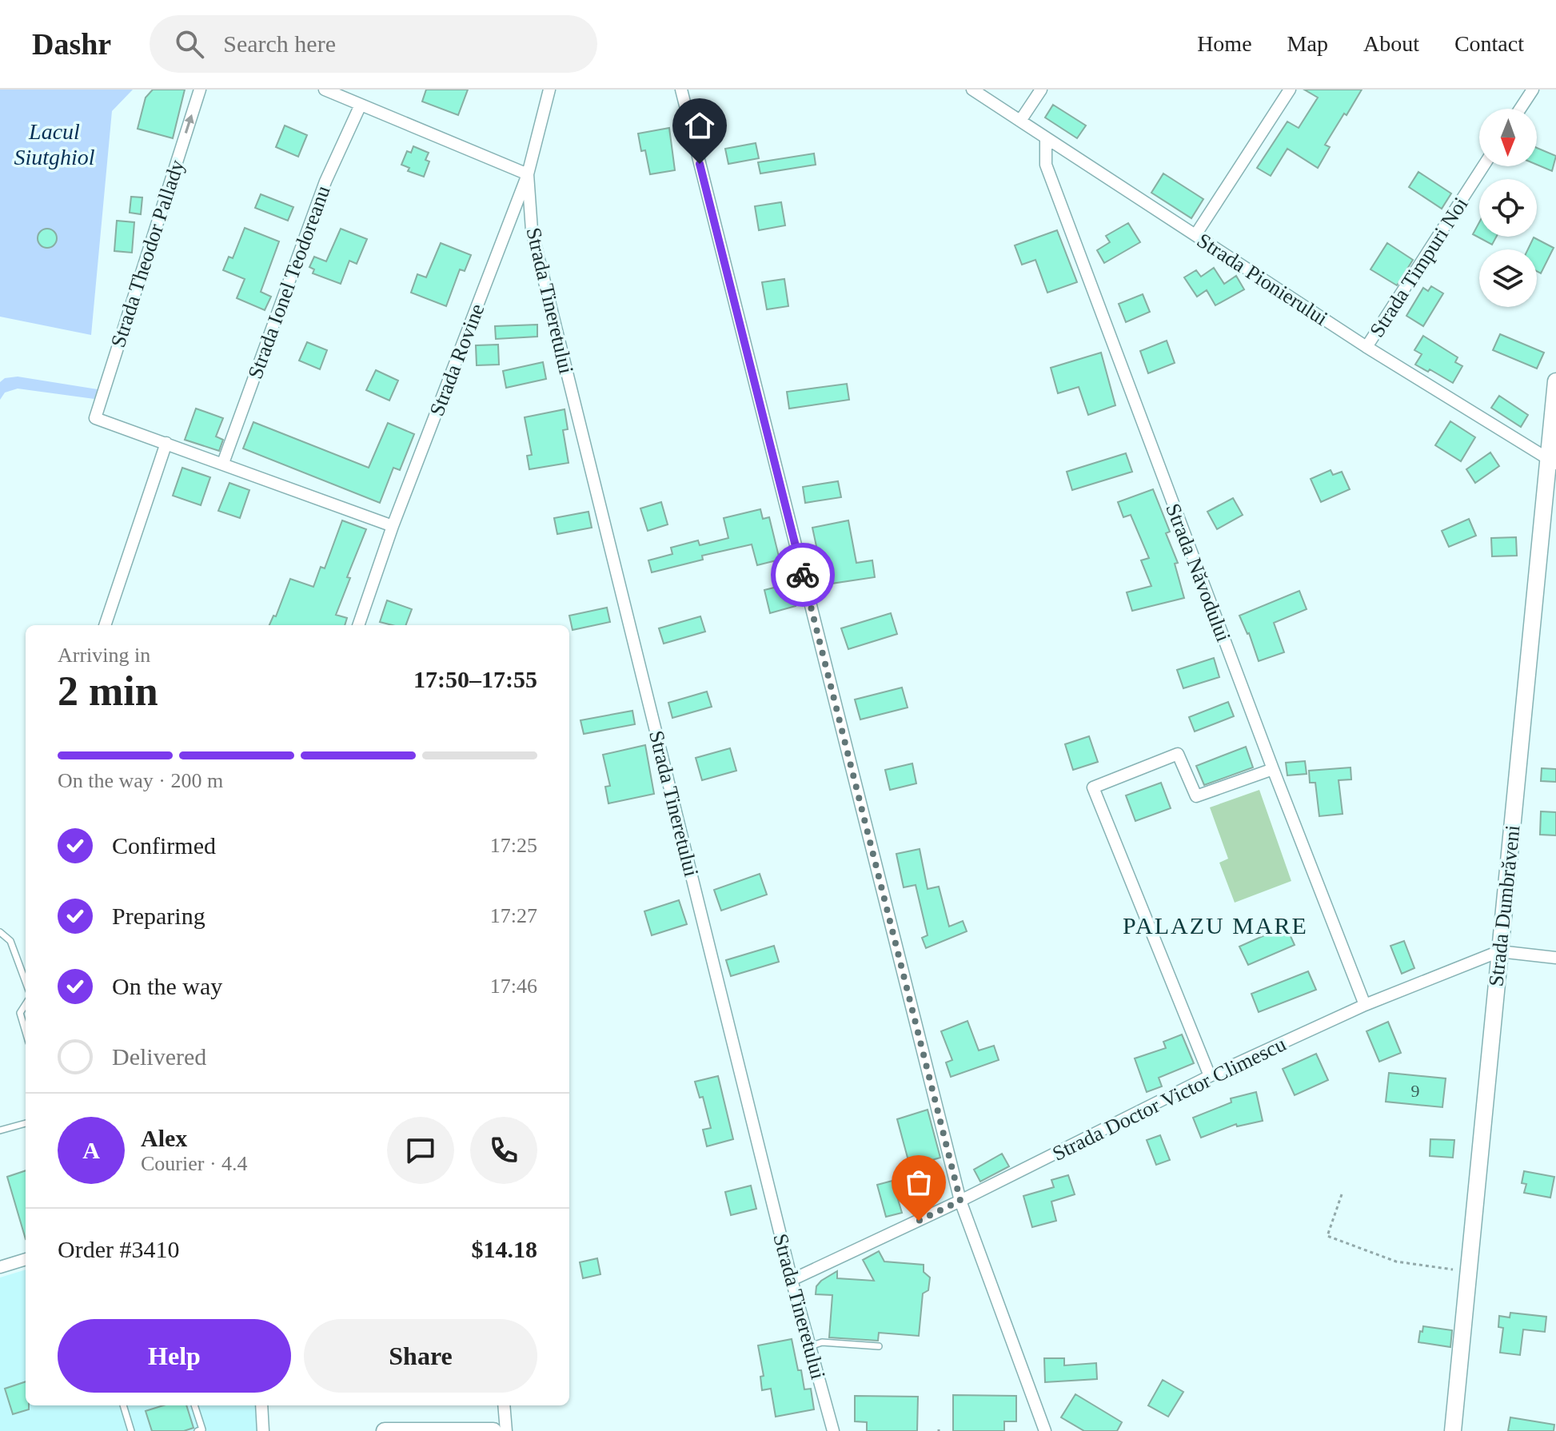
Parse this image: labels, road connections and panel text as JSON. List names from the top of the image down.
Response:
{
  "streets": {
    "street": [
      "Strada Theodor Pallady",
      "Strada Timpuri Noi",
      "Strada Pionierului",
      "Strada Ionel Teodoreanu",
      "Strada Tineretului",
      "Strada Rovine",
      "Strada Năvodului",
      "Strada Dumbrăveni",
      "Strada Doctor Victor Climescu"
    ]
  },
  "crossings": [
    ["Strada Timpuri Noi", "Strada Pionierului"],
    ["Strada Pionierului", "Strada Năvodului"],
    ["Strada Pionierului", "Strada Dumbrăveni"],
    ["Strada Tineretului", "Strada Rovine"],
    ["Strada Tineretului", "Strada Doctor Victor Climescu"],
    ["Strada Năvodului", "Strada Doctor Victor Climescu"],
    ["Strada Dumbrăveni", "Strada Doctor Victor Climescu"]
  ],
  "one_way": ["Strada Theodor Pallady"],
  "districts": ["PALAZU MARE"],
  "water": ["Lacul Siutghiol"],
  "house_numbers": ["9"],
  "north": "bottom",
  "page": {
    "header": "Dashr",
    "search": "Search here",
    "nav": [
      "Home",
      "Map",
      "About",
      "Contact"
    ],
    "heading": ["2 min", "Arriving in", "17:50–17:55"],
    "panel": [
      "Alex",
      "Courier · 4.4",
      "Order #3410",
      "$14.18"
    ],
    "bar": "On the way · 200 m",
    "list": [
      ["Confirmed", "17:25"],
      ["Preparing", "17:27"],
      ["On the way", "17:46"],
      "Delivered"
    ],
    "round": "A",
    "buttons": ["Help", "Share"]
  }
}
